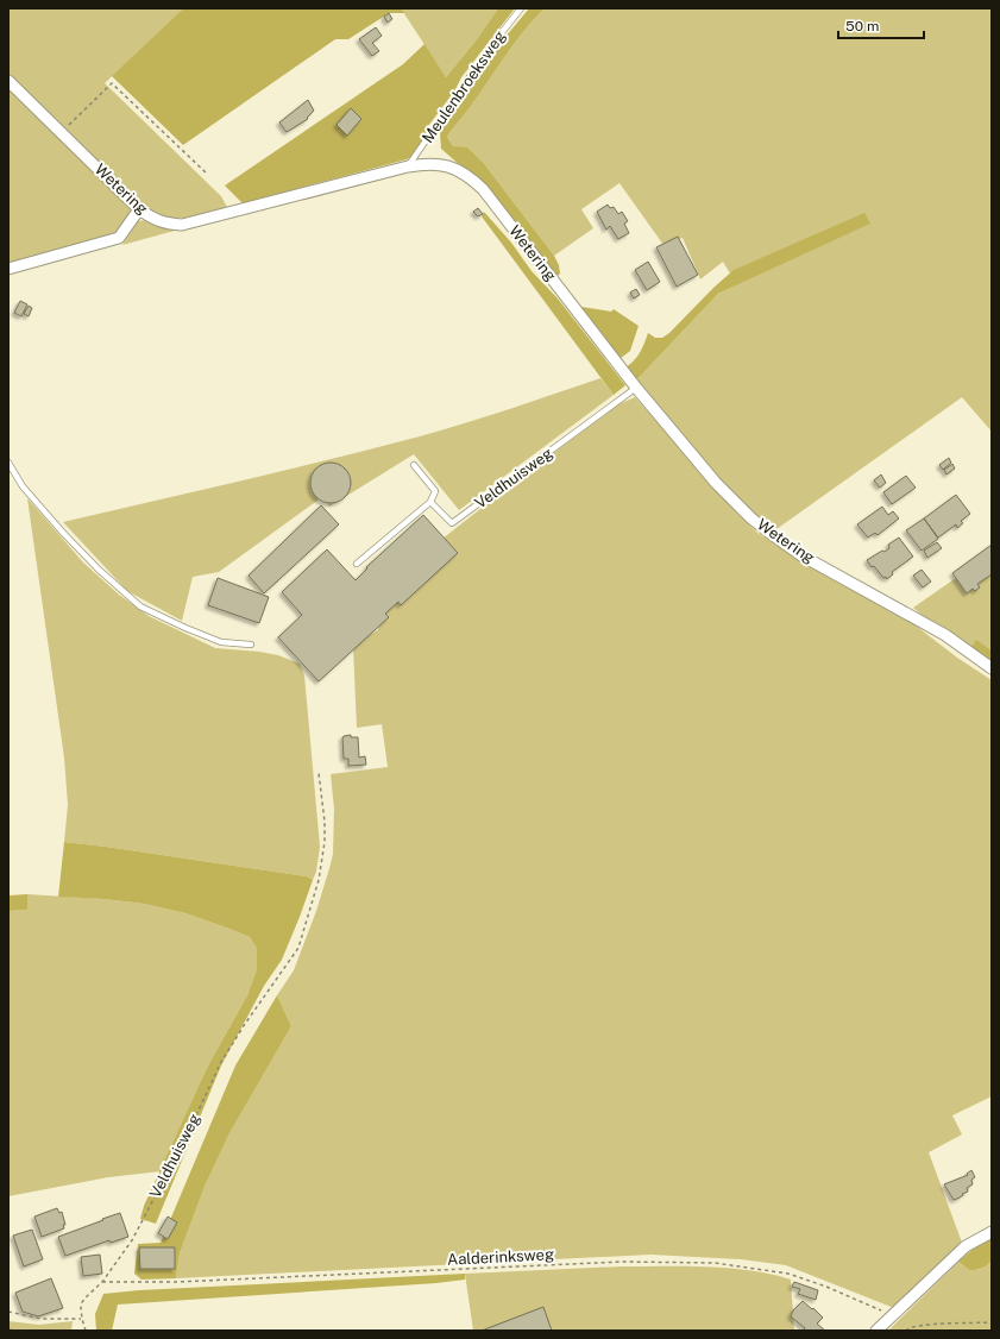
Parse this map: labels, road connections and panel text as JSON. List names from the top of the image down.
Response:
{
  "streets": {
    "street": ["Wetering"],
    "lane": ["Meulenbroeksweg", "Veldhuisweg"],
    "path": ["Aalderinksweg"]
  },
  "crossings": [
    ["Meulenbroeksweg", "Wetering"],
    ["Wetering", "Veldhuisweg"],
    ["Veldhuisweg", "Aalderinksweg"]
  ],
  "scale_bar": "50 m"
}
